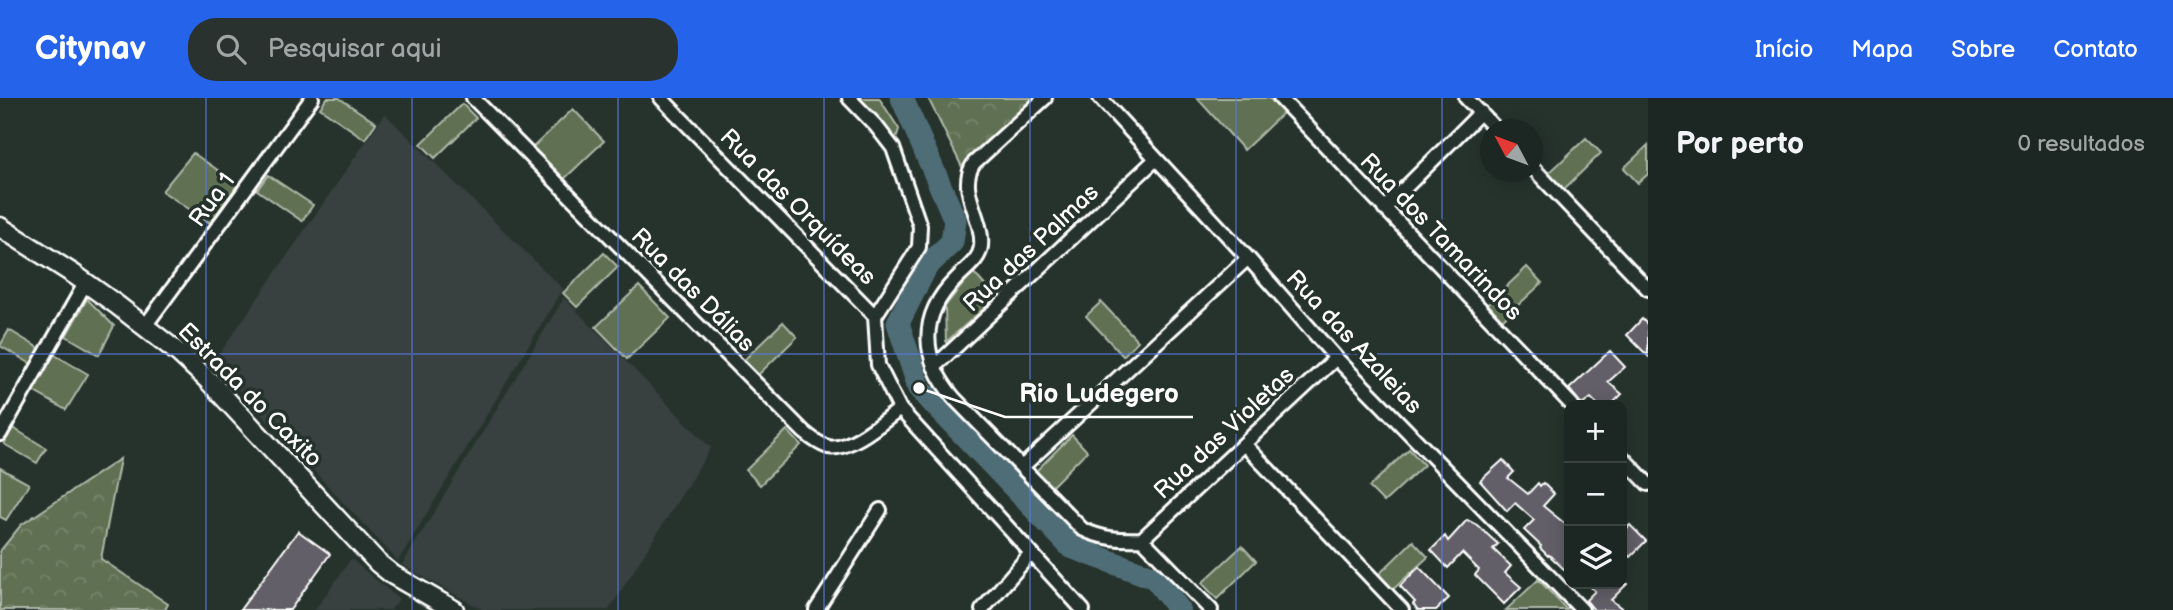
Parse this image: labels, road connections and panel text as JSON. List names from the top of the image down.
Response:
{
  "streets": {
    "main road": ["Estrada do Caxito"],
    "street": [
      "Rua 1",
      "Rua das Orquídeas",
      "Rua dos Tamarindos",
      "Rua das Palmas",
      "Rua das Dálias",
      "Rua das Azaleias",
      "Rua das Violetas"
    ]
  },
  "crossings": [
    ["Rua 1", "Estrada do Caxito"],
    ["Rua das Palmas", "Rua das Azaleias"],
    ["Rua das Azaleias", "Rua das Violetas"]
  ],
  "places": ["Rio Ludegero"],
  "north": "top left",
  "page": {
    "header": "Citynav",
    "search": "Pesquisar aqui",
    "nav": [
      "Início",
      "Mapa",
      "Sobre",
      "Contato"
    ],
    "heading": ["Por perto", "0 resultados"],
    "map_buttons": ["+", "−"]
  }
}
